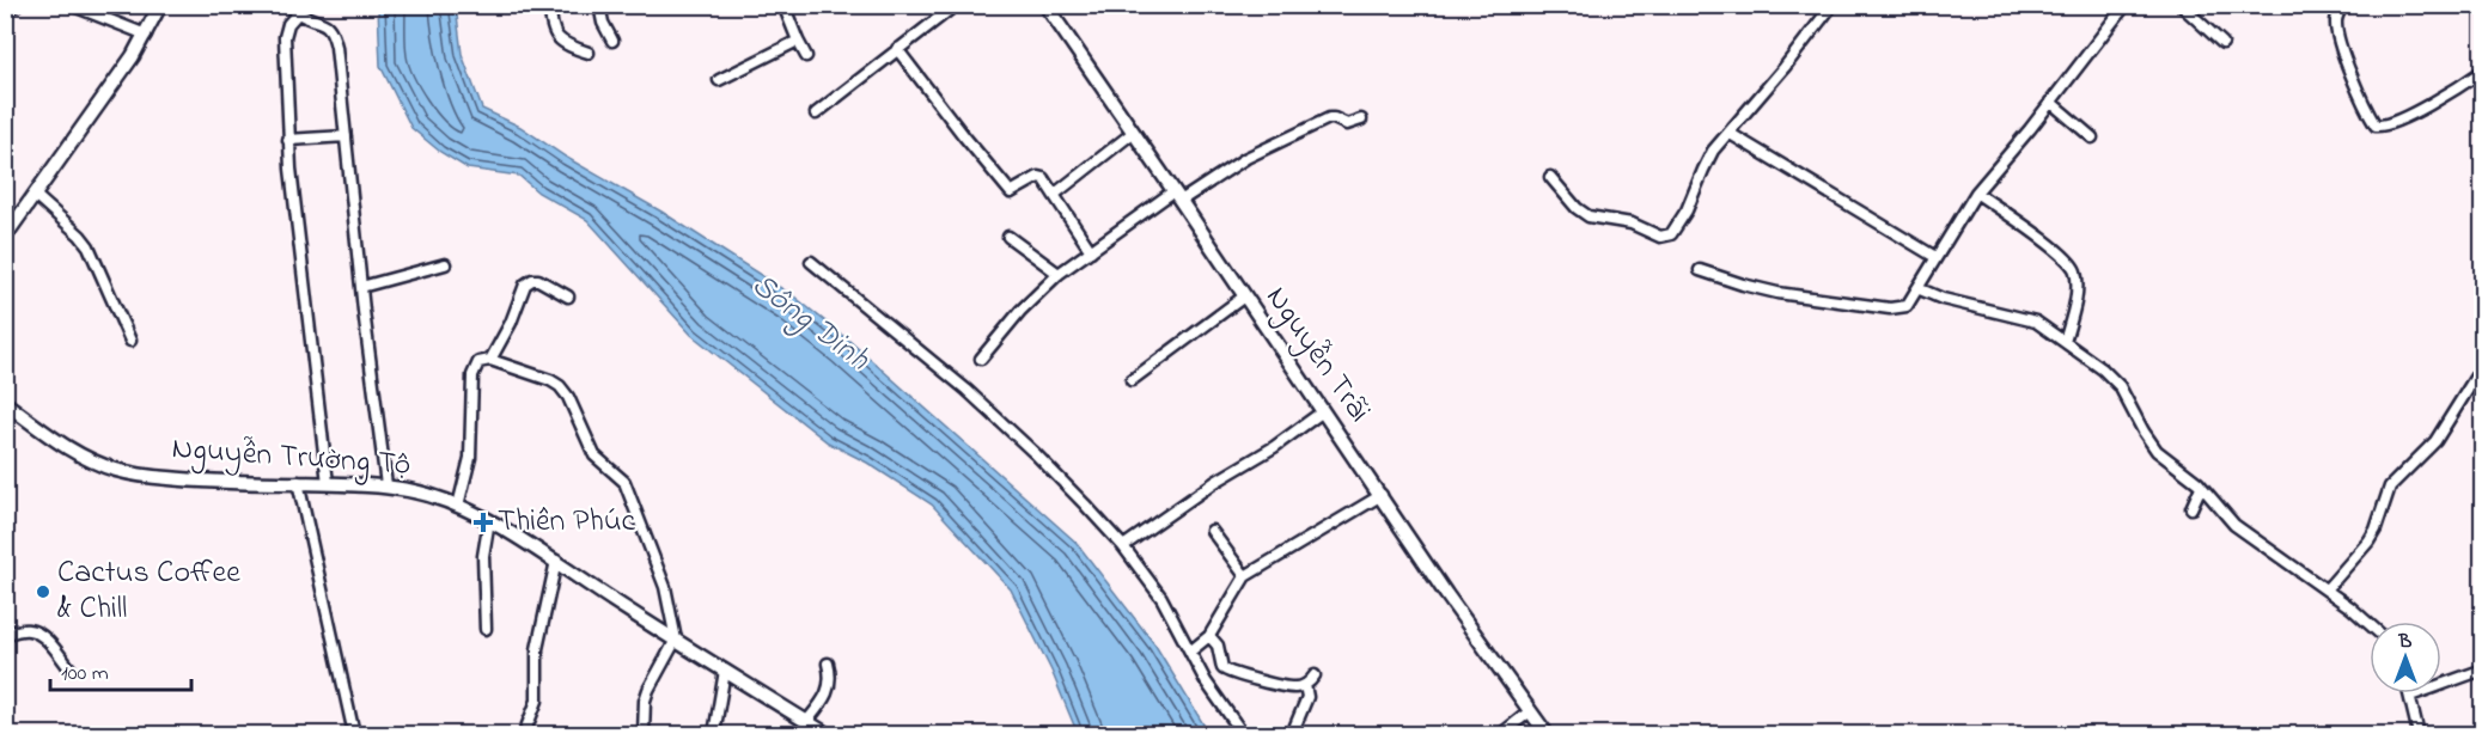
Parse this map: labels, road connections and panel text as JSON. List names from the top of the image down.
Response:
{
  "streets": {
    "main road": ["Nguyễn Trãi", "Nguyễn Trường Tộ"]
  },
  "water": ["Sông Dinh"],
  "places": {
    "health": ["Thiên Phúc"],
    "other": ["Cactus Coffee & Chill"]
  },
  "scale_bar": "100 m",
  "north": "top"
}
